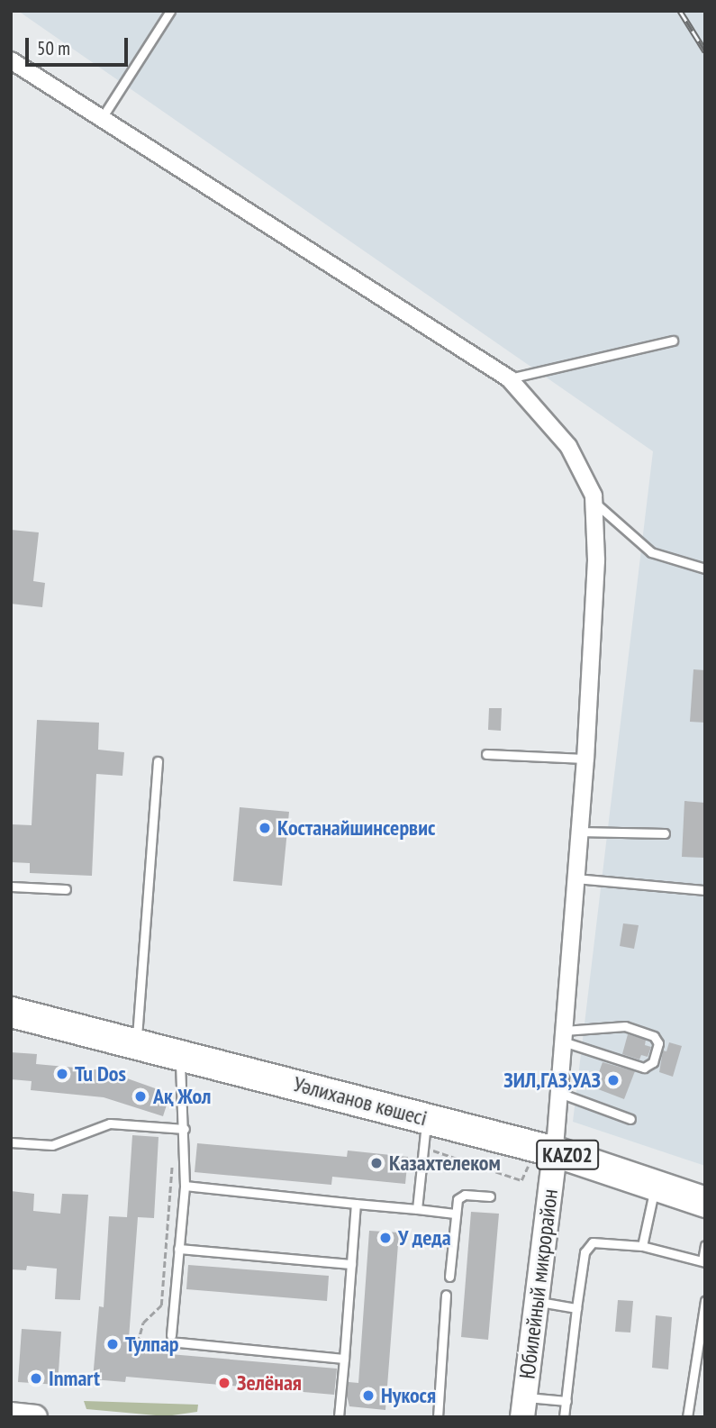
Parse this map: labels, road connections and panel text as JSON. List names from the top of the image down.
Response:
{
  "streets": {
    "highway": ["Уәлиханов көшесі", "KАZ02"],
    "street": ["Юбилейный микрорайон"]
  },
  "crossings": [
    ["Уәлиханов көшесі", "Юбилейный микрорайон"]
  ],
  "places": [
    "Костанайшинсервис",
    "Tu Dos",
    "ЗИЛ,ГАЗ,УАЗ",
    "Ақ Жол",
    "Казахтелеком",
    "У деда",
    "Тулпар",
    "Inmart",
    "Зелёная",
    "Нукося"
  ],
  "scale_bar": "50 m"
}
